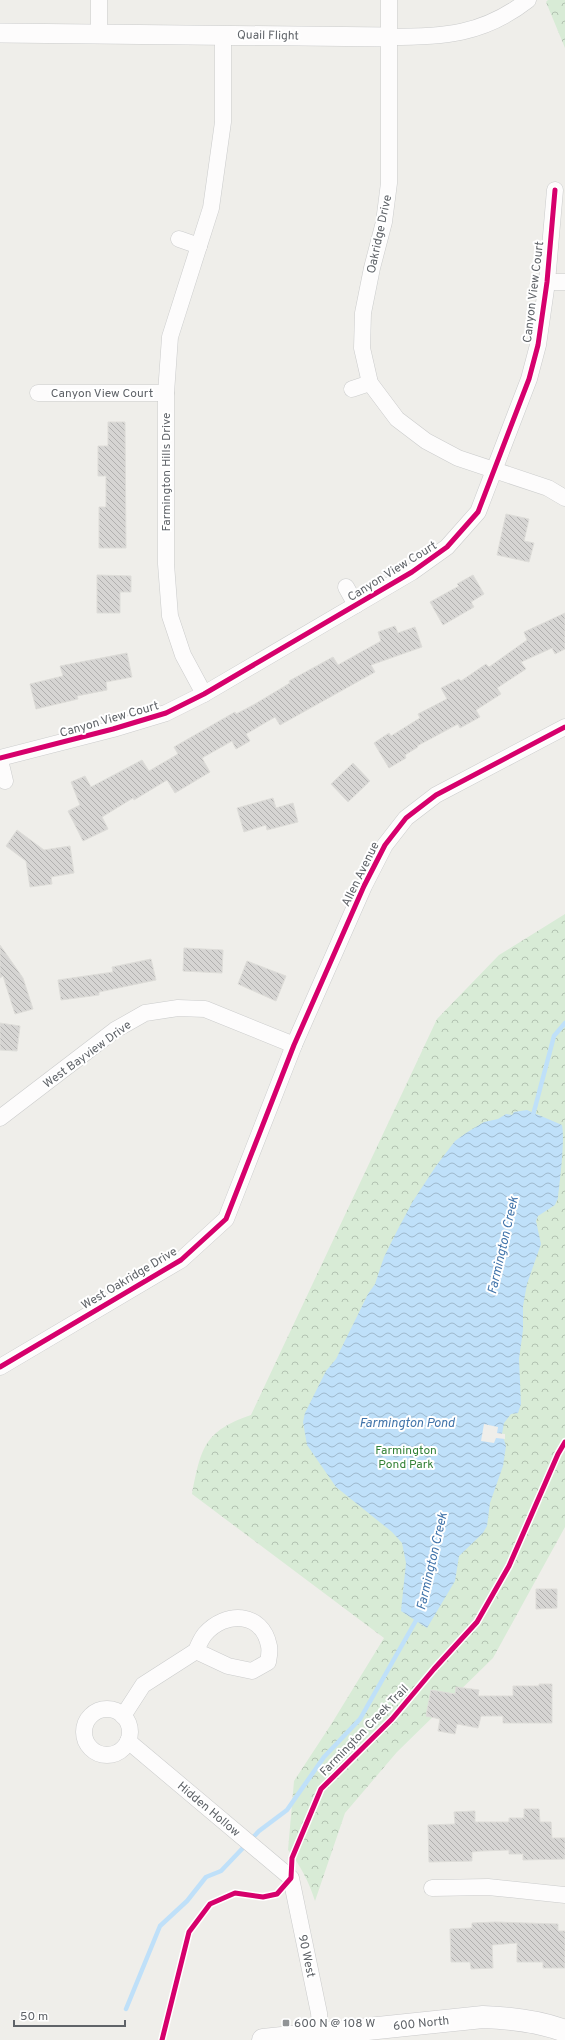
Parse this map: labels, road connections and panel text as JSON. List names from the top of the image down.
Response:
{
  "streets": {
    "main road": ["600 North"],
    "street": [
      "Quail Flight",
      "Oakridge Drive",
      "Canyon View Court",
      "Farmington Hills Drive",
      "Allen Avenue",
      "West Bayview Drive",
      "West Oakridge Drive",
      "Hidden Hollow",
      "90 West"
    ],
    "cycle path": ["Farmington Creek Trail"]
  },
  "crossings": [
    ["Quail Flight", "Oakridge Drive"],
    ["Quail Flight", "Farmington Hills Drive"],
    ["Oakridge Drive", "Canyon View Court"],
    ["Canyon View Court", "Farmington Hills Drive"],
    ["Allen Avenue", "West Bayview Drive"],
    ["Allen Avenue", "West Oakridge Drive"],
    ["West Bayview Drive", "West Oakridge Drive"],
    ["Hidden Hollow", "90 West"],
    ["90 West", "600 North"]
  ],
  "water": ["Farmington Creek", "Farmington Pond"],
  "parks": ["Farmington Pond Park"],
  "places": {
    "transit": ["600 N @ 108 W"]
  },
  "scale_bar": "50 m"
}
